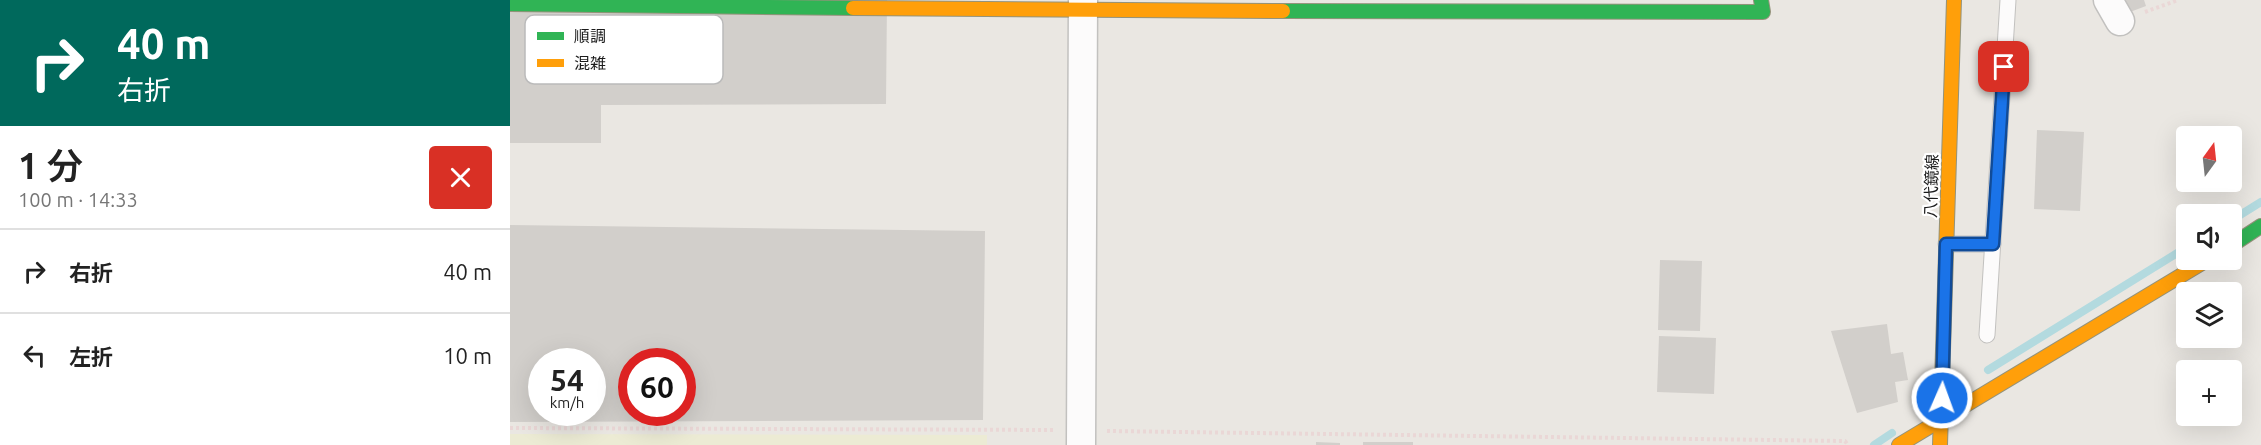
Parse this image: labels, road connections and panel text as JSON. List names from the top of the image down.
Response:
{
  "streets": {
    "street": ["八代鏡線"]
  },
  "legend": ["順調", "混雑"],
  "north": "top",
  "page": {
    "turn": ["40 m", "右折"],
    "heading": ["1 分", "100 m · 14:33"],
    "map_buttons": "+",
    "list": [
      {
        "name": "右折",
        "value": "40 m"
      },
      {
        "name": "左折",
        "value": "10 m"
      }
    ],
    "speed": "54 km/h",
    "limit": "60"
  }
}
